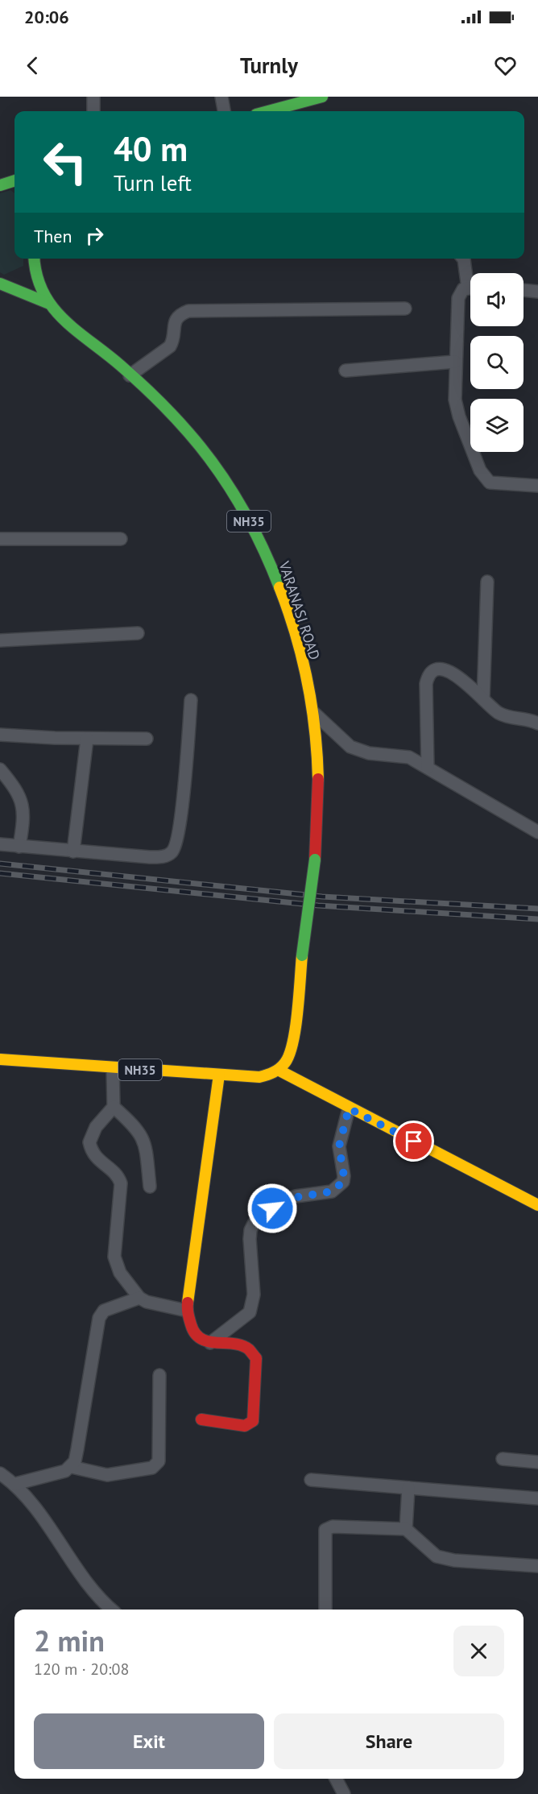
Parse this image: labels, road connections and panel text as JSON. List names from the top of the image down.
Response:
{
  "streets": {
    "main road": ["NH35", "VARANASI ROAD"]
  },
  "crossings": [
    ["NH35", "VARANASI ROAD"]
  ],
  "page": {
    "status": "20:06",
    "header": "Turnly",
    "turn": ["40 m", "Turn left"],
    "then": "Then",
    "heading": ["2 min", "120 m · 20:08"],
    "buttons": ["Exit", "Share"]
  }
}
